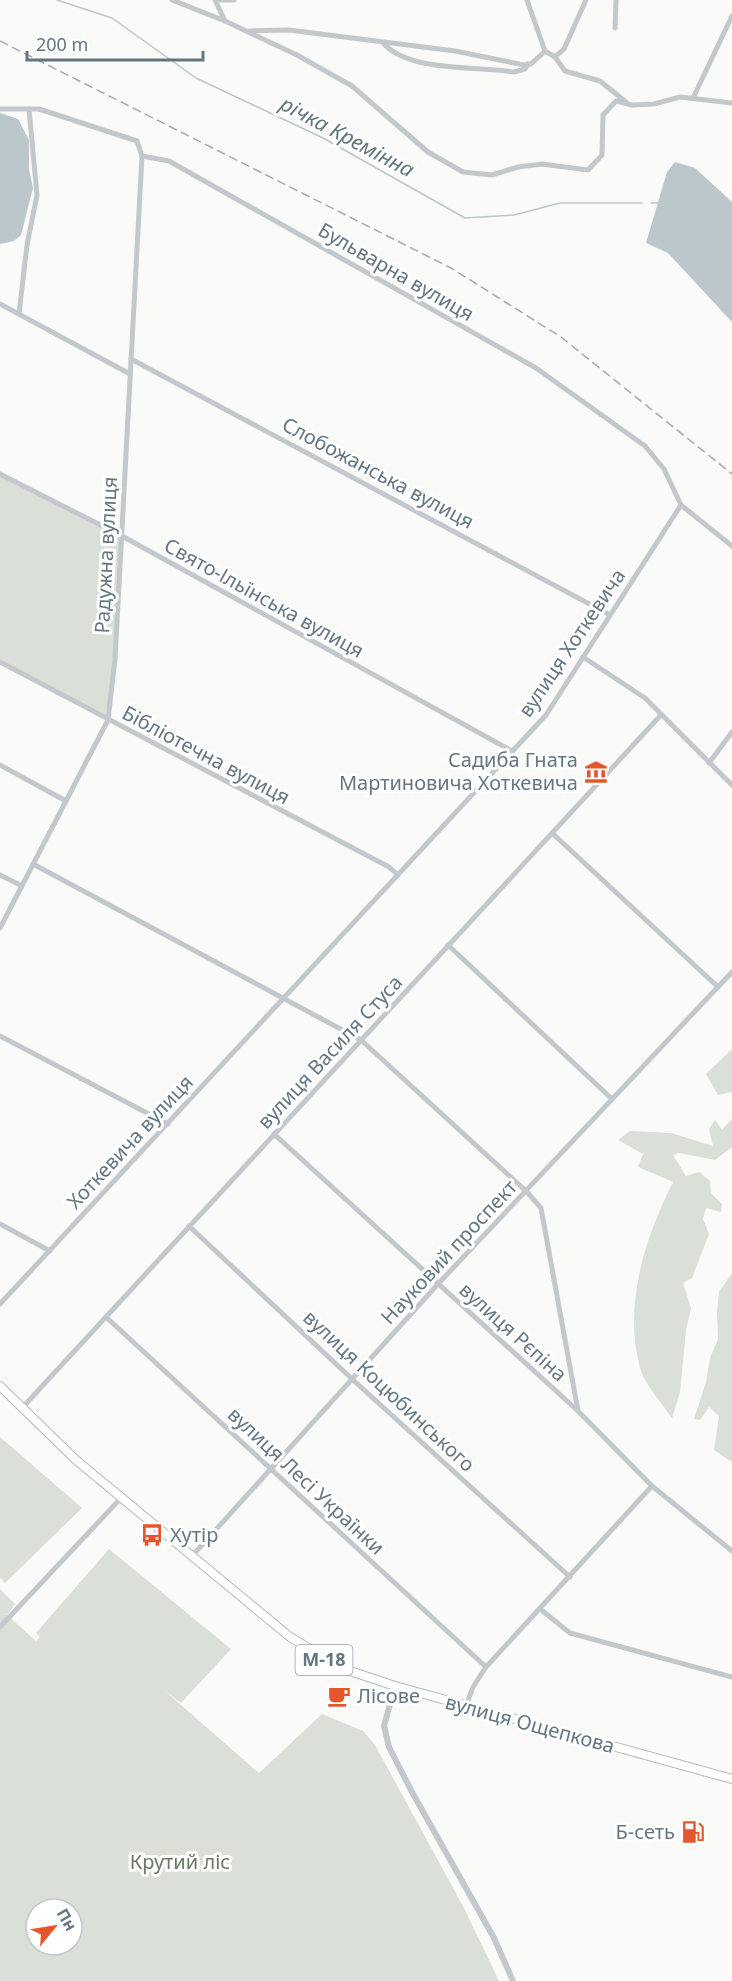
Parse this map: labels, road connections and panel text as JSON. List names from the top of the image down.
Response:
{
  "streets": {
    "highway": ["М-18", "вулиця Ощепкова"],
    "street": [
      "Бульварна вулиця",
      "Слобожанська вулиця",
      "Радужна вулиця",
      "Свято-Ільїнська вулиця",
      "вулиця Хоткевича",
      "Бібліотечна вулиця",
      "вулиця Василя Стуса",
      "Хоткевича вулиця",
      "Науковий проспект",
      "вулиця Рєпіна",
      "вулиця Коцюбинського",
      "вулиця Лесі Українки"
    ]
  },
  "crossings": [
    ["Бульварна вулиця", "Радужна вулиця"],
    ["Бульварна вулиця", "вулиця Хоткевича"],
    ["Слобожанська вулиця", "Радужна вулиця"],
    ["Слобожанська вулиця", "вулиця Хоткевича"],
    ["Радужна вулиця", "Свято-Ільїнська вулиця"],
    ["Радужна вулиця", "Бібліотечна вулиця"],
    ["Свято-Ільїнська вулиця", "вулиця Хоткевича"],
    ["вулиця Хоткевича", "Бібліотечна вулиця"],
    ["вулиця Хоткевича", "Хоткевича вулиця"],
    ["вулиця Василя Стуса", "вулиця Рєпіна"],
    ["вулиця Василя Стуса", "вулиця Коцюбинського"],
    ["вулиця Василя Стуса", "вулиця Лесі Українки"],
    ["вулиця Василя Стуса", "вулиця Ощепкова"],
    ["Науковий проспект", "вулиця Рєпіна"],
    ["Науковий проспект", "вулиця Коцюбинського"],
    ["Науковий проспект", "вулиця Лесі Українки"],
    ["Науковий проспект", "вулиця Ощепкова"]
  ],
  "water": ["річка Кремінна"],
  "parks": ["Крутий ліс"],
  "places": {
    "museum": ["Садиба Гната Мартиновича Хоткевича"],
    "bus stop": ["Хутір"],
    "cafe": ["Лісове"],
    "fuel station": ["Б-сеть"]
  },
  "scale_bar": "200 m",
  "north": "top right"
}
